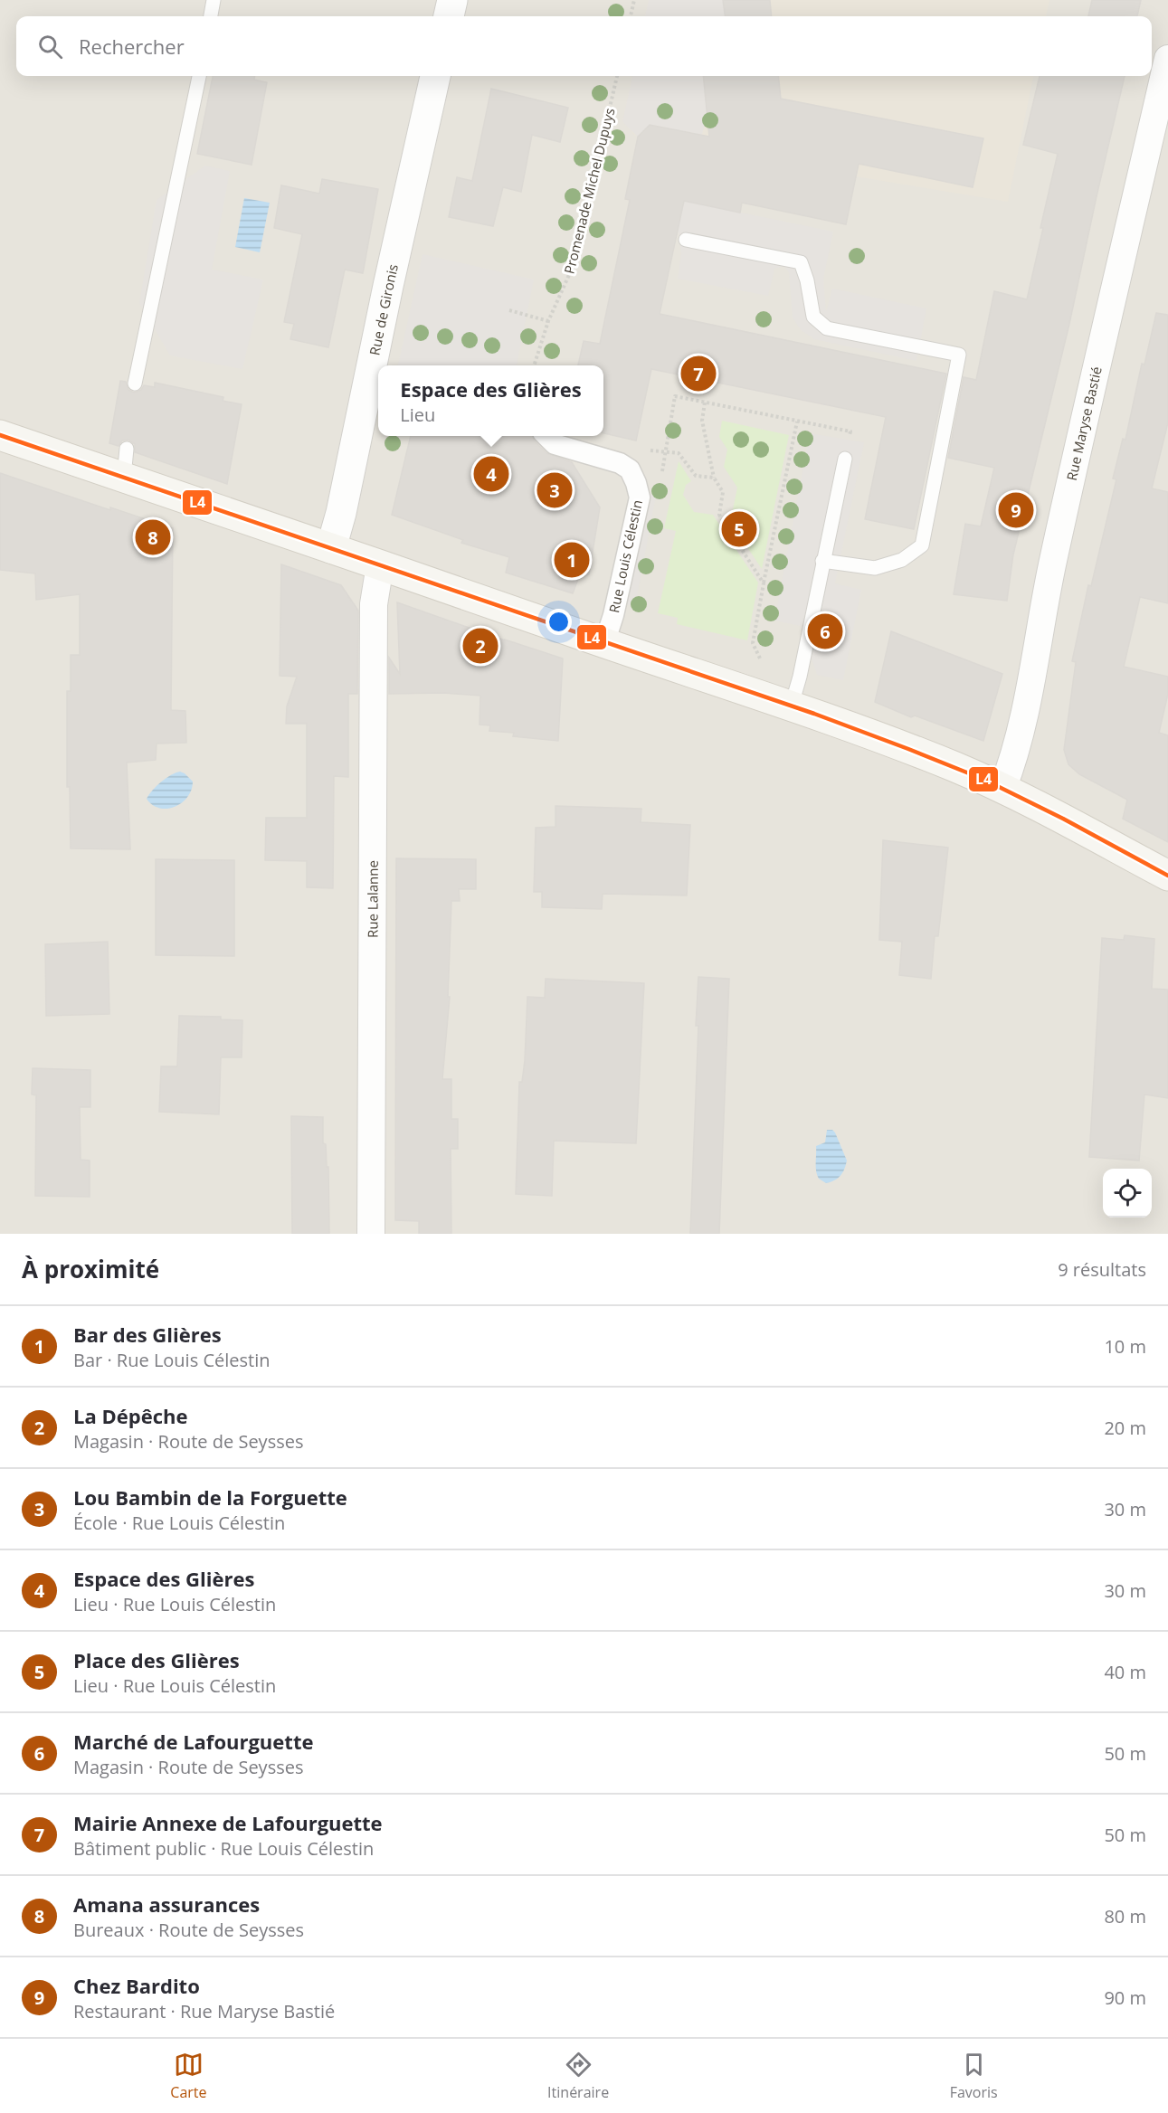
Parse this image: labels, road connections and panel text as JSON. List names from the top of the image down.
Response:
{
  "streets": {
    "street": [
      "Rue de Gironis",
      "Rue Maryse Bastié",
      "Rue Louis Célestin",
      "Rue Lalanne"
    ],
    "path": ["Promenade Michel Dupuys"]
  },
  "lines": ["transit line L4"],
  "page": {
    "search": "Rechercher",
    "pins": [
      "7",
      "4",
      "3",
      "9",
      "5",
      "8",
      "1",
      "6",
      "2"
    ],
    "popup": ["Espace des Glières", "Lieu"],
    "heading": ["À proximité", "9 résultats"],
    "list": [
      {
        "mark": "1",
        "name": "Bar des Glières",
        "note": "Bar · Rue Louis Célestin",
        "value": "10 m"
      },
      {
        "mark": "2",
        "name": "La Dépêche",
        "note": "Magasin · Route de Seysses",
        "value": "20 m"
      },
      {
        "mark": "3",
        "name": "Lou Bambin de la Forguette",
        "note": "École · Rue Louis Célestin",
        "value": "30 m"
      },
      {
        "mark": "4",
        "name": "Espace des Glières",
        "note": "Lieu · Rue Louis Célestin",
        "value": "30 m"
      },
      {
        "mark": "5",
        "name": "Place des Glières",
        "note": "Lieu · Rue Louis Célestin",
        "value": "40 m"
      },
      {
        "mark": "6",
        "name": "Marché de Lafourguette",
        "note": "Magasin · Route de Seysses",
        "value": "50 m"
      },
      {
        "mark": "7",
        "name": "Mairie Annexe de Lafourguette",
        "note": "Bâtiment public · Rue Louis Célestin",
        "value": "50 m"
      },
      {
        "mark": "8",
        "name": "Amana assurances",
        "note": "Bureaux · Route de Seysses",
        "value": "80 m"
      },
      {
        "mark": "9",
        "name": "Chez Bardito",
        "note": "Restaurant · Rue Maryse Bastié",
        "value": "90 m"
      }
    ],
    "nav": ["Carte", "Itinéraire", "Favoris"]
  }
}
